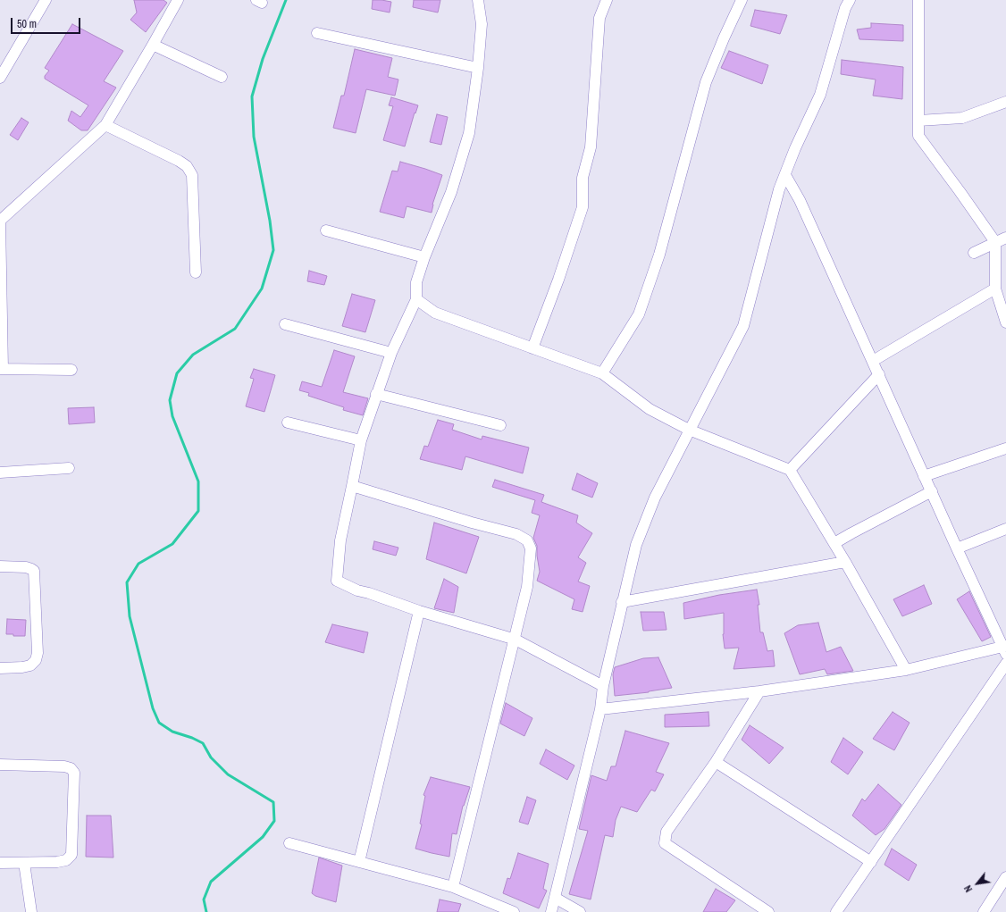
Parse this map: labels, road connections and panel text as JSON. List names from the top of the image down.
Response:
{
  "scale_bar": "50 m",
  "north": "bottom left"
}
